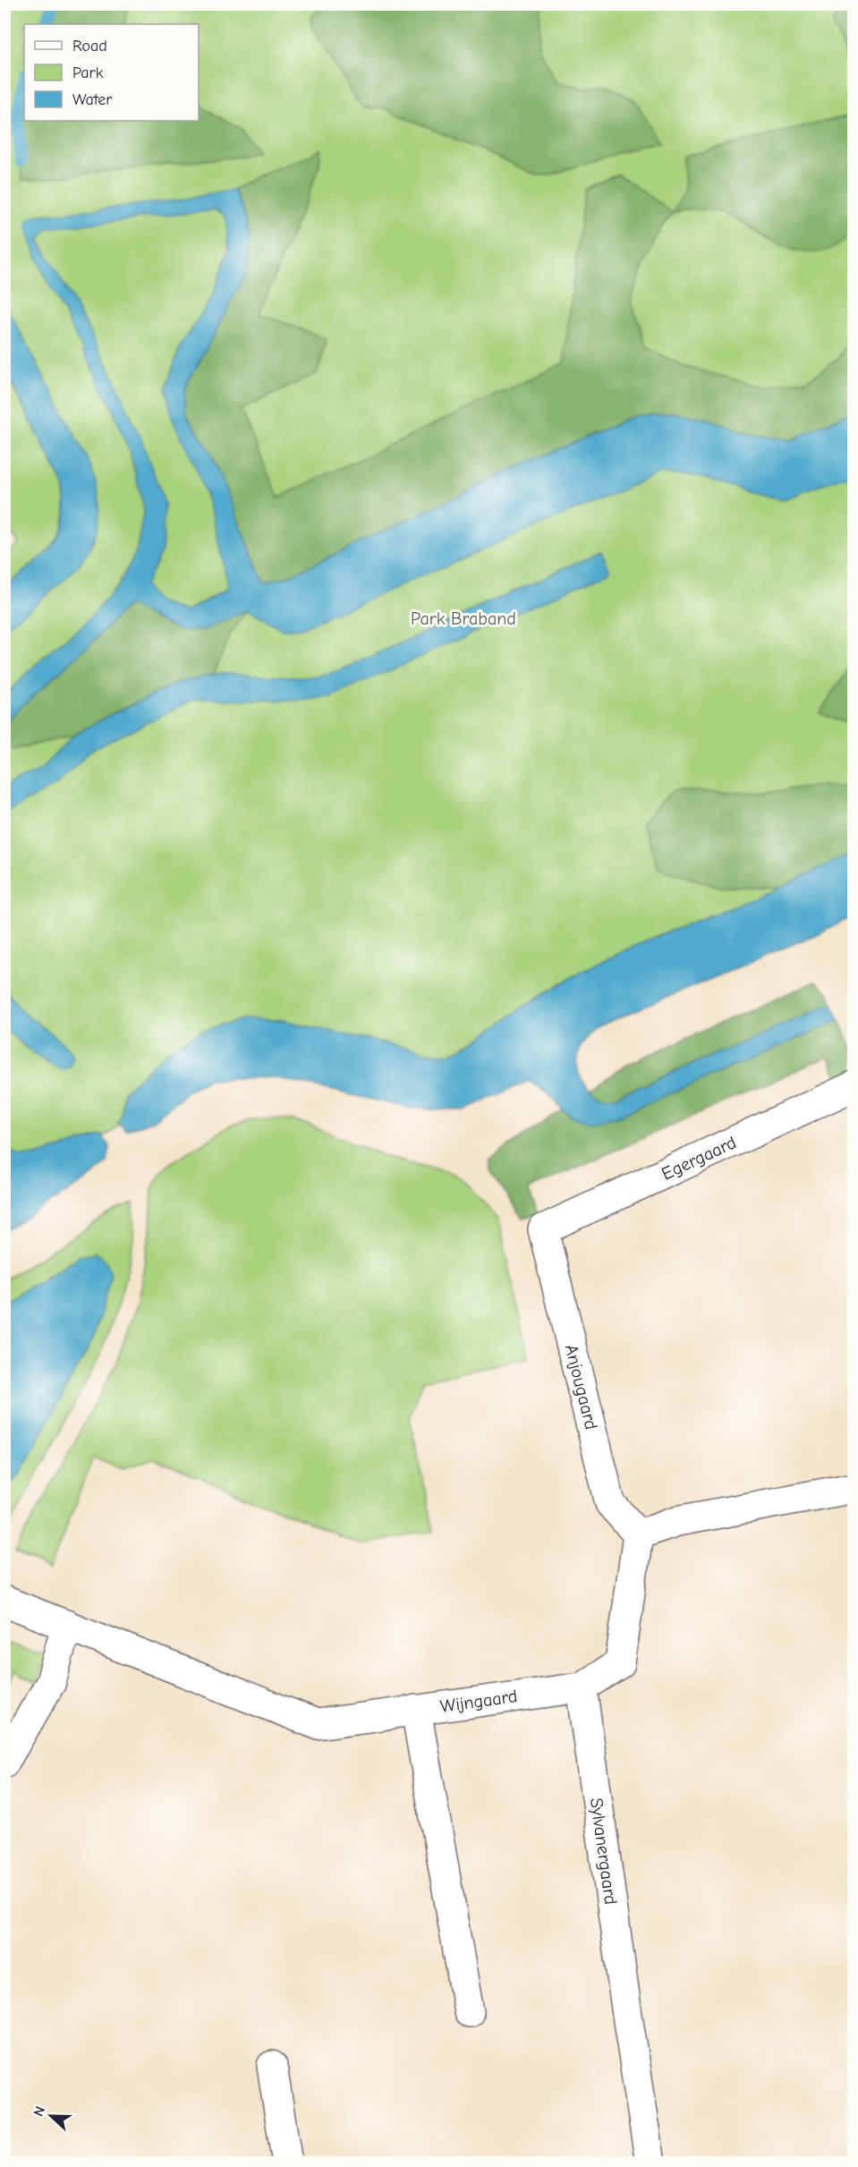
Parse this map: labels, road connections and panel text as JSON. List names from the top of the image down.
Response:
{
  "streets": {
    "street": [
      "Egergaard",
      "Anjougaard",
      "Wijngaard",
      "Sylvanergaard"
    ]
  },
  "crossings": [
    ["Egergaard", "Anjougaard"],
    ["Anjougaard", "Wijngaard"],
    ["Wijngaard", "Sylvanergaard"]
  ],
  "parks": ["Park Braband"],
  "legend": ["Road", "Park", "Water"],
  "north": "left"
}
